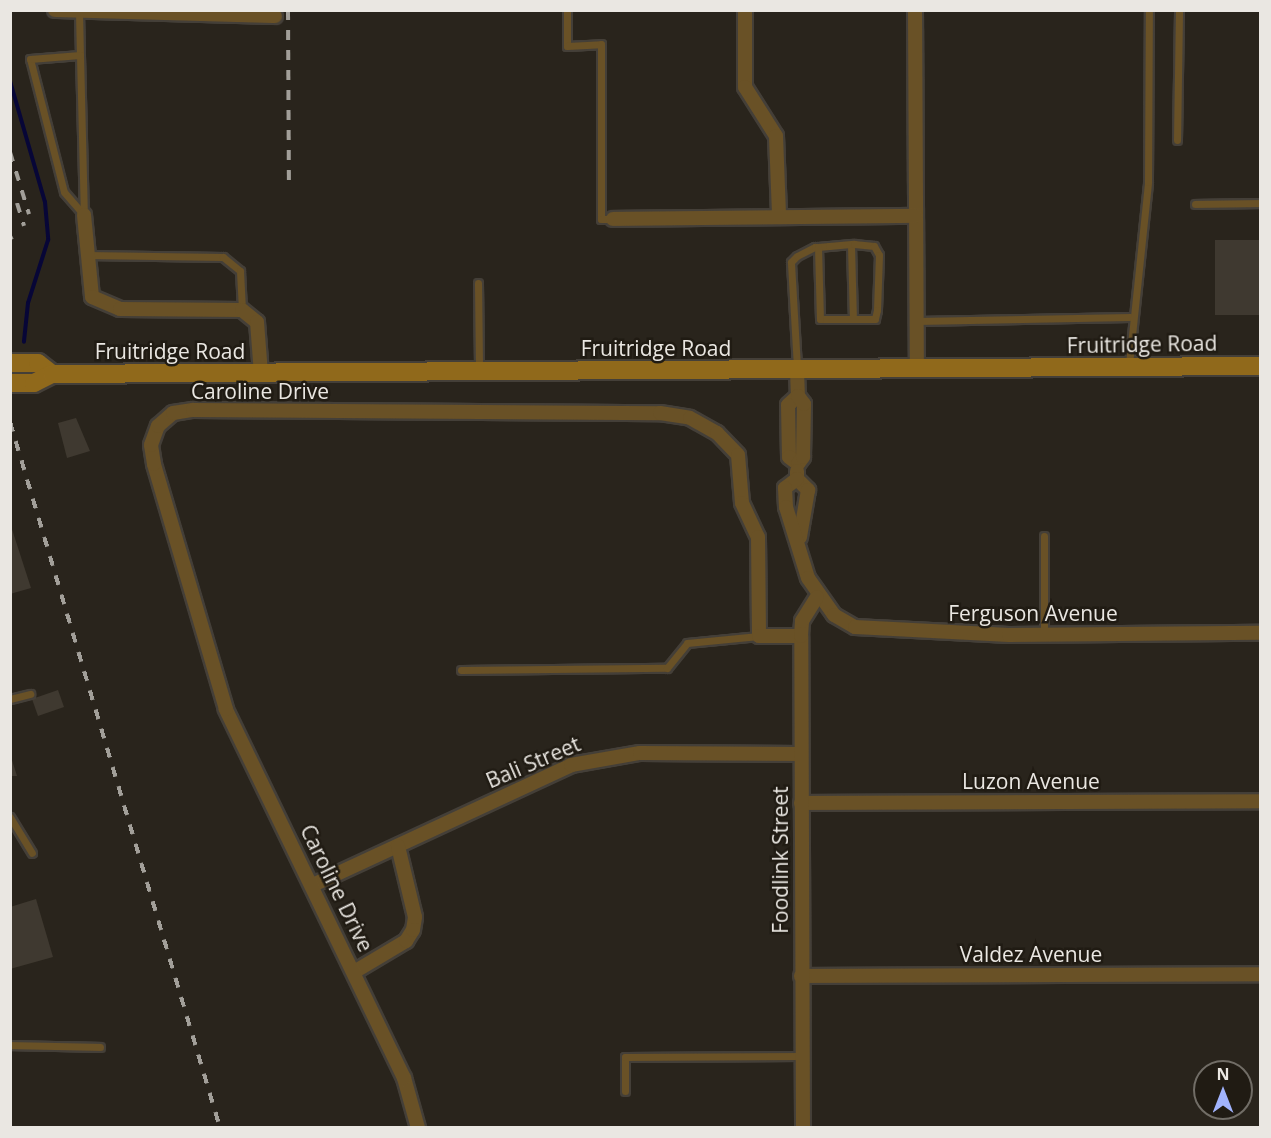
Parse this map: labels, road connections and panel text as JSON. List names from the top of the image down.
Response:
{
  "streets": {
    "main road": ["Fruitridge Road"],
    "street": [
      "Caroline Drive",
      "Ferguson Avenue",
      "Bali Street",
      "Luzon Avenue",
      "Foodlink Street",
      "Valdez Avenue"
    ]
  },
  "crossings": [
    ["Caroline Drive", "Bali Street"],
    ["Ferguson Avenue", "Foodlink Street"],
    ["Bali Street", "Foodlink Street"],
    ["Luzon Avenue", "Foodlink Street"],
    ["Foodlink Street", "Valdez Avenue"]
  ],
  "north": "top"
}
